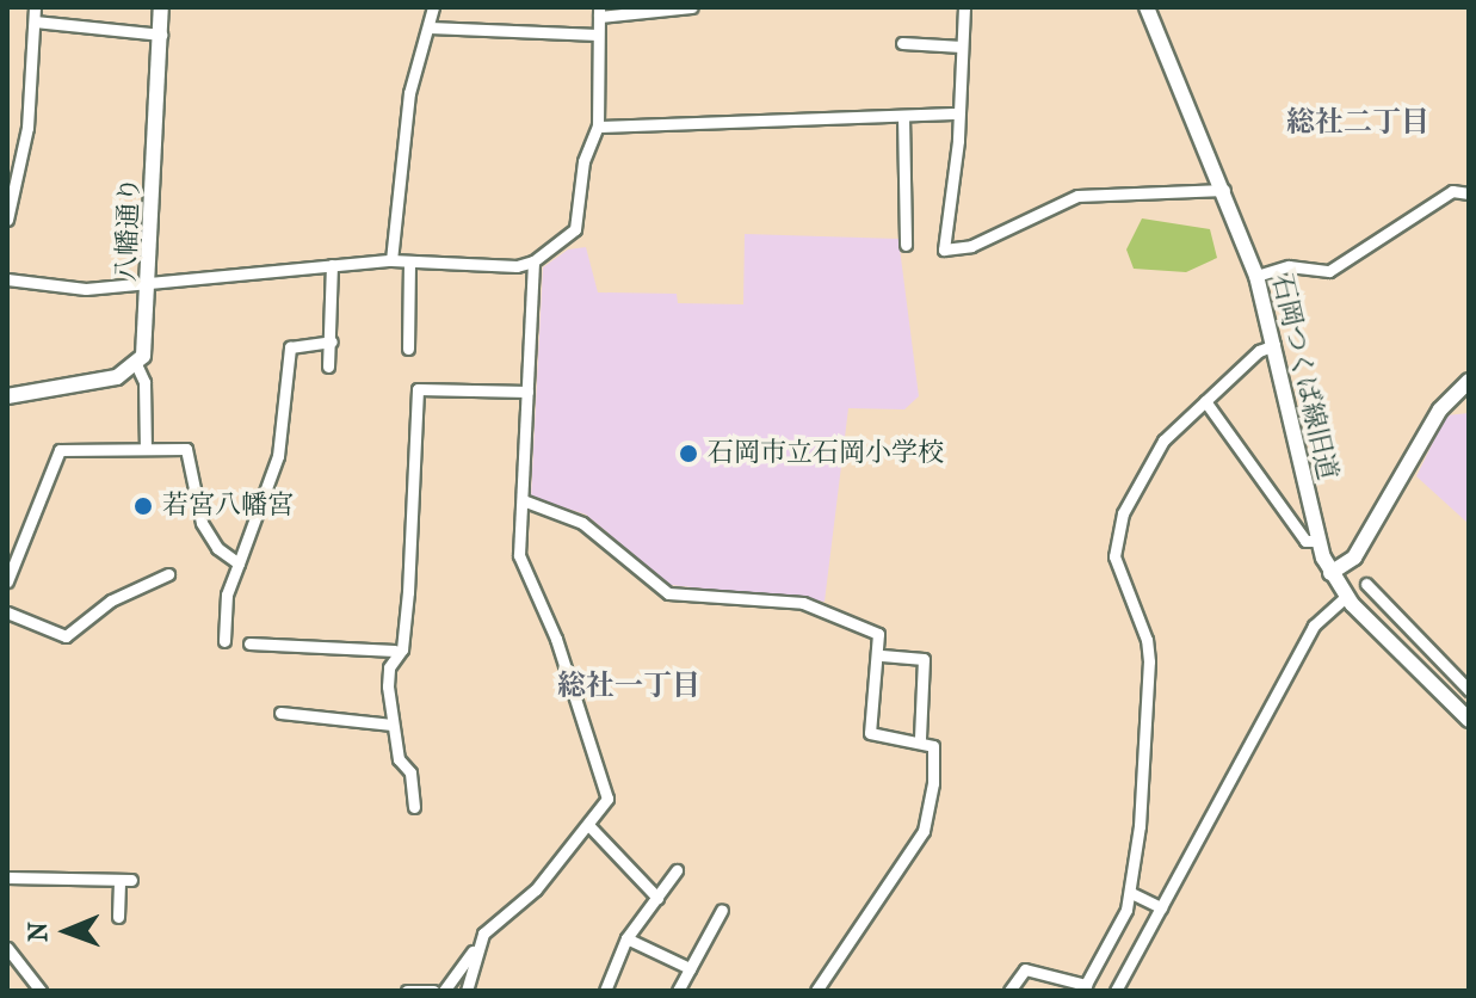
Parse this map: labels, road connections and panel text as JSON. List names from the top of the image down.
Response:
{
  "streets": {
    "street": ["八幡通り", "石岡つくば線旧道"]
  },
  "districts": ["総社二丁目", "総社一丁目"],
  "places": ["石岡市立石岡小学校", "若宮八幡宮"],
  "north": "left"
}
